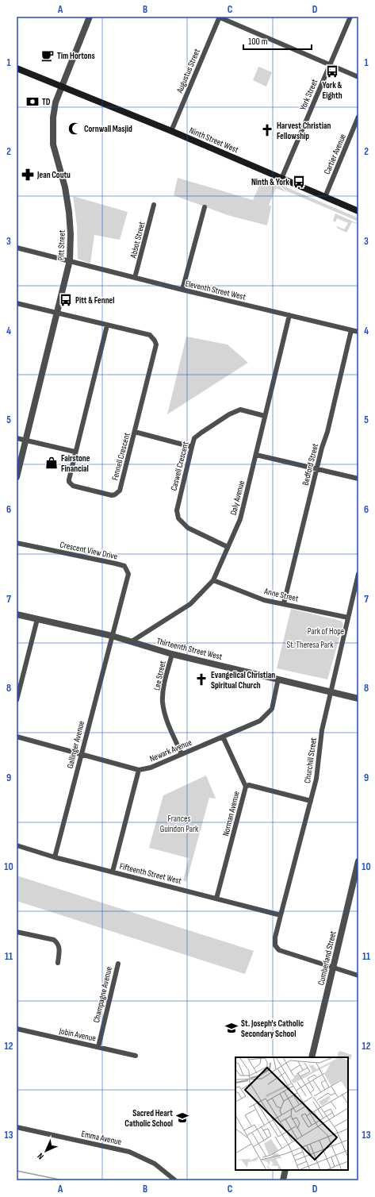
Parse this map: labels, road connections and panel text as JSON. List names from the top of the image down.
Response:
{
  "streets": {
    "main road": ["Ninth Street West"],
    "street": [
      "Augustus Street",
      "York Street",
      "Cartier Avenue",
      "Abbot Street",
      "Pitt Street",
      "Eleventh Street West",
      "Fennell Crescent",
      "Bedford Street",
      "Caswell Crescent",
      "Daly Avenue",
      "Crescent View Drive",
      "Anne Street",
      "Thirteenth Street West",
      "Lee Street",
      "Gallinger Avenue",
      "Newark Avenue",
      "Churchill Street",
      "Norman Avenue",
      "Fifteenth Street West",
      "Cumberland Street",
      "Champagne Avenue",
      "Jobin Avenue",
      "Emma Avenue"
    ]
  },
  "crossings": [
    ["Augustus Street", "Ninth Street West"],
    ["York Street", "Ninth Street West"],
    ["Ninth Street West", "Cartier Avenue"],
    ["Ninth Street West", "Pitt Street"],
    ["Abbot Street", "Eleventh Street West"],
    ["Pitt Street", "Eleventh Street West"],
    ["Pitt Street", "Fennell Crescent"],
    ["Eleventh Street West", "Bedford Street"],
    ["Eleventh Street West", "Daly Avenue"],
    ["Bedford Street", "Anne Street"],
    ["Caswell Crescent", "Daly Avenue"],
    ["Daly Avenue", "Anne Street"],
    ["Daly Avenue", "Thirteenth Street West"],
    ["Crescent View Drive", "Thirteenth Street West"],
    ["Crescent View Drive", "Gallinger Avenue"],
    ["Anne Street", "Churchill Street"],
    ["Thirteenth Street West", "Lee Street"],
    ["Thirteenth Street West", "Gallinger Avenue"],
    ["Thirteenth Street West", "Newark Avenue"],
    ["Thirteenth Street West", "Churchill Street"],
    ["Lee Street", "Newark Avenue"],
    ["Gallinger Avenue", "Fifteenth Street West"],
    ["Newark Avenue", "Norman Avenue"],
    ["Churchill Street", "Fifteenth Street West"],
    ["Churchill Street", "Cumberland Street"],
    ["Norman Avenue", "Fifteenth Street West"],
    ["Champagne Avenue", "Jobin Avenue"]
  ],
  "parks": ["Park of Hope", "St. Theresa Park", "Frances Guindon Park"],
  "places": {
    "cafe": ["Tim Hortons"],
    "bus stop": ["York & Eighth", "Ninth & York", "Pitt & Fennel"],
    "bank": ["TD"],
    "mosque": ["Cornwall Masjid"],
    "church": ["Harvest Christian Fellowship", "Evangelical Christian Spiritual Church"],
    "pharmacy": ["Jean Coutu"],
    "shop": ["Fairstone Financial"],
    "school or university": ["St. Joseph's Catholic Secondary School", "Sacred Heart Catholic School"]
  },
  "scale_bar": "100 m",
  "north": "bottom left",
  "grid": {
    "columns": [
      "A",
      "B",
      "C",
      "D"
    ],
    "rows": [
      "1",
      "2",
      "3",
      "4",
      "5",
      "6",
      "7",
      "8",
      "9",
      "10",
      "11",
      "12",
      "13"
    ]
  }
}
